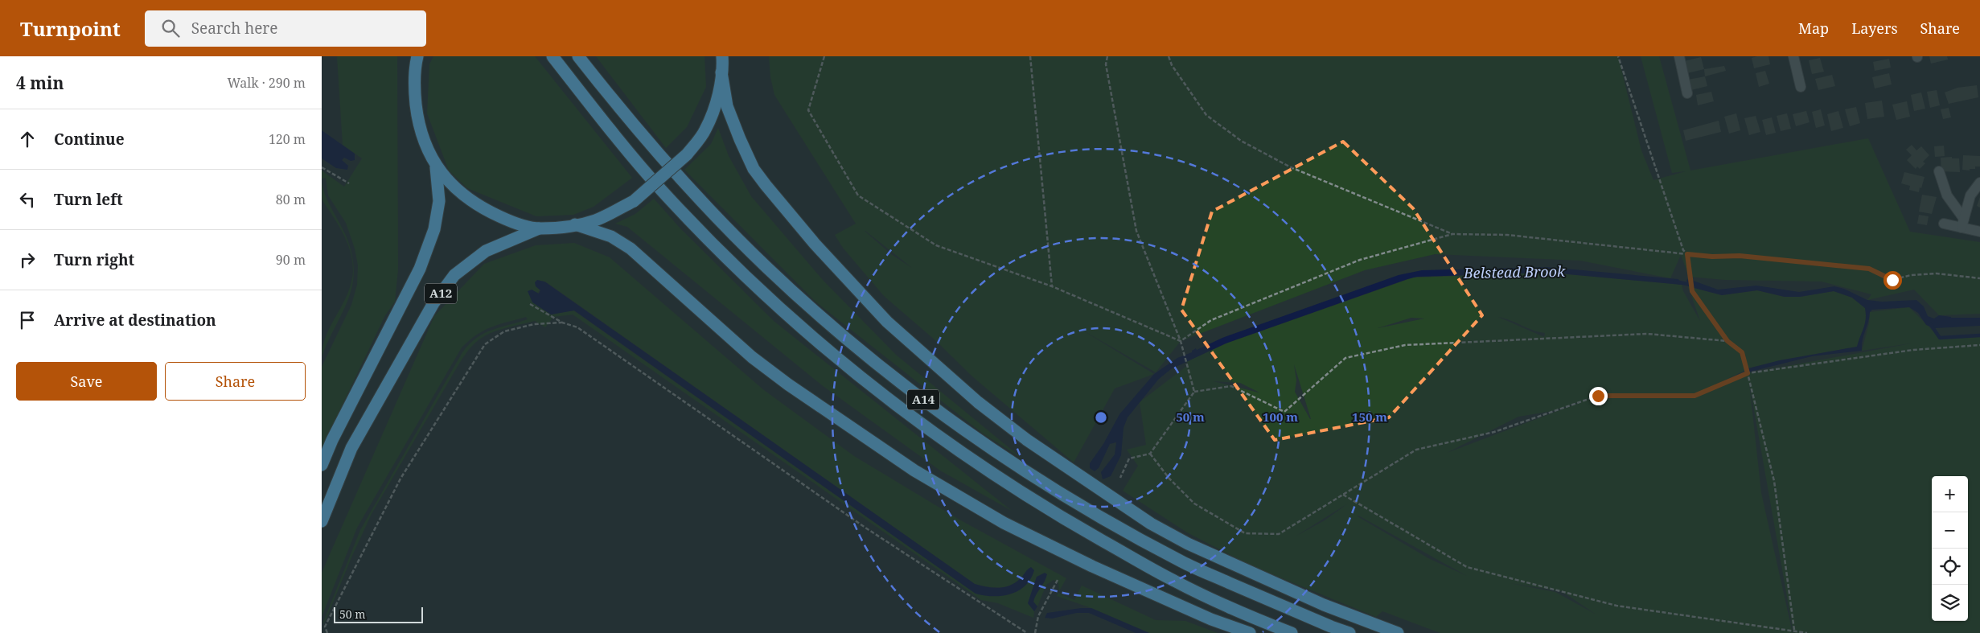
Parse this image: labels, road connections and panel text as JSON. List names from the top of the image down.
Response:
{
  "streets": {
    "highway": ["A12", "A14"]
  },
  "water": ["Belstead Brook"],
  "scale_bar": "50 m",
  "page": {
    "header": "Turnpoint",
    "search": "Search here",
    "nav": ["Map", "Layers", "Share"],
    "heading": ["4 min", "Walk · 290 m"],
    "list": [
      ["Continue", "120 m"],
      ["Turn left", "80 m"],
      ["Turn right", "90 m"],
      "Arrive at destination"
    ],
    "buttons": ["Save", "Share"],
    "map_buttons": ["+", "−"],
    "scale": "50 m"
  },
  "rings": ["50 m", "100 m", "150 m"]
}
